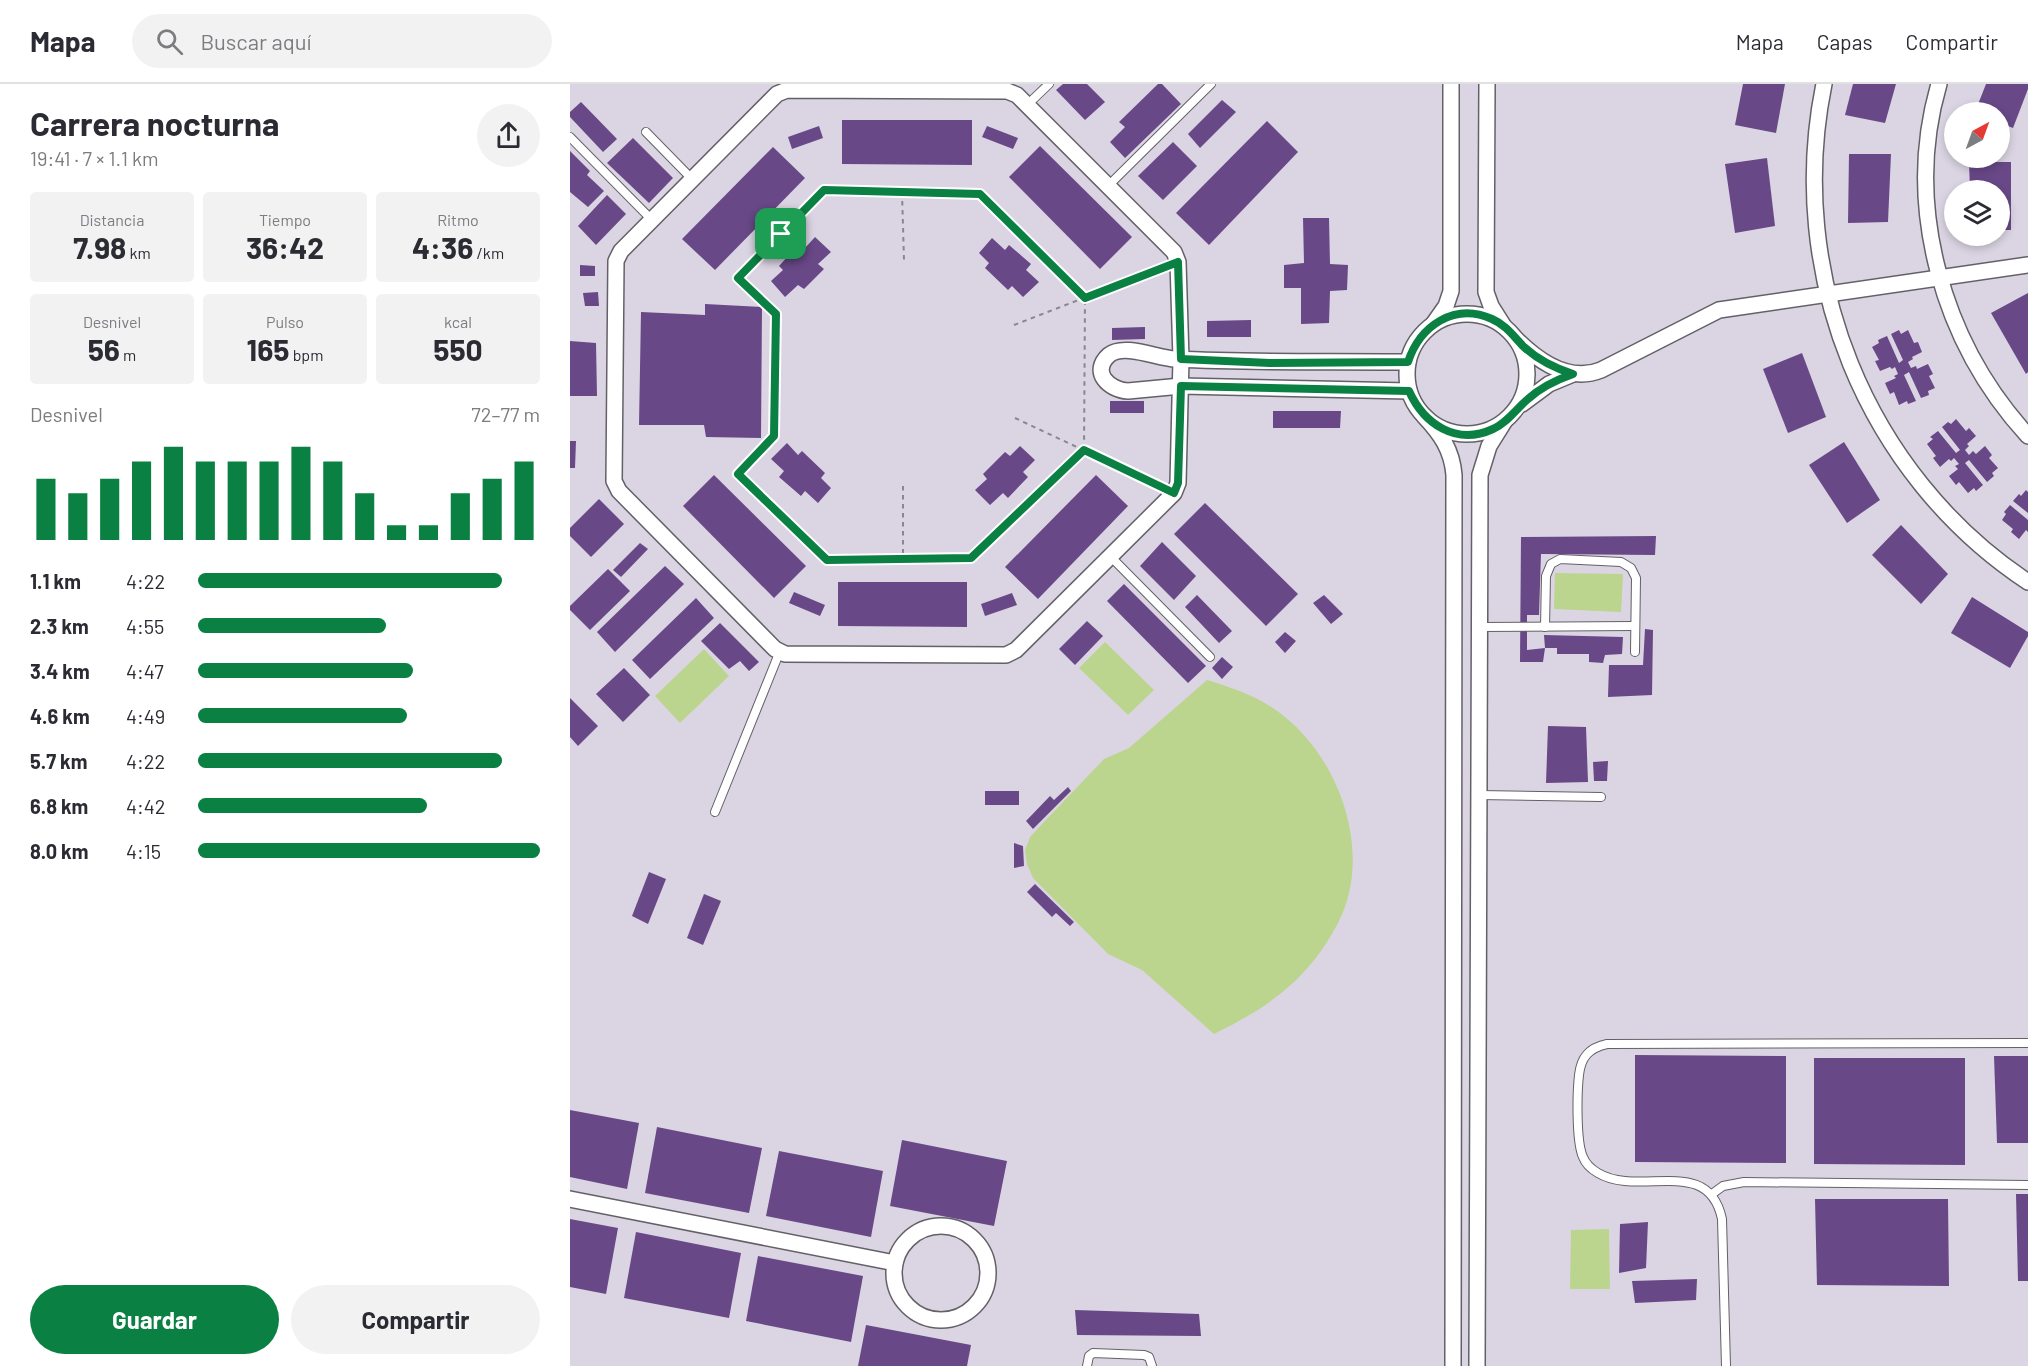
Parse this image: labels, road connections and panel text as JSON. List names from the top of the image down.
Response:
{
  "north": "top right",
  "page": {
    "header": "Mapa",
    "search": "Buscar aquí",
    "nav": ["Mapa", "Capas", "Compartir"],
    "heading": ["Carrera nocturna", "19:41 · 7 × 1.1 km"],
    "stats": [
      ["Distancia", "7.98 km"],
      ["Tiempo", "36:42"],
      ["Ritmo", "4:36 /km"],
      ["Desnivel", "56 m"],
      ["Pulso", "165 bpm"],
      ["kcal", "550"]
    ],
    "chart": ["Desnivel", "72–77 m"],
    "list": [
      {
        "name": "1.1 km",
        "note": "4:22"
      },
      {
        "name": "2.3 km",
        "note": "4:55"
      },
      {
        "name": "3.4 km",
        "note": "4:47"
      },
      {
        "name": "4.6 km",
        "note": "4:49"
      },
      {
        "name": "5.7 km",
        "note": "4:22"
      },
      {
        "name": "6.8 km",
        "note": "4:42"
      },
      {
        "name": "8.0 km",
        "note": "4:15"
      }
    ],
    "buttons": ["Guardar", "Compartir"]
  }
}
